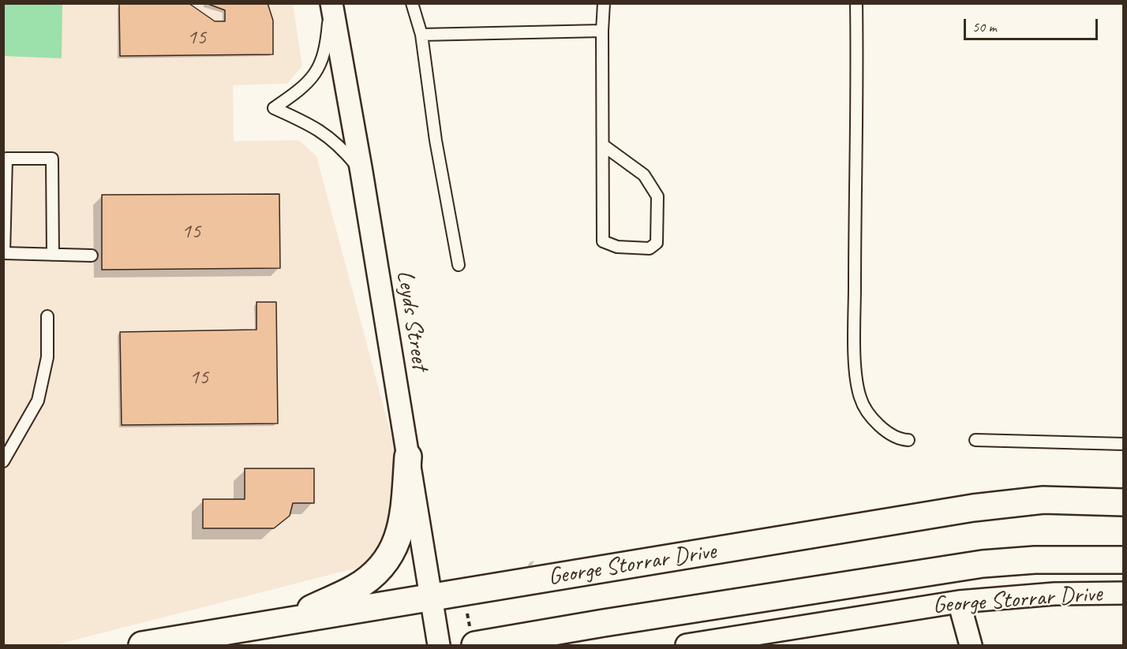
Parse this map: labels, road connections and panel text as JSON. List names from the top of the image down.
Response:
{
  "streets": {
    "main road": ["George Storrar Drive"],
    "street": ["Leyds Street"]
  },
  "crossings": [
    ["Leyds Street", "George Storrar Drive"]
  ],
  "house_numbers": ["15", "15", "15"],
  "scale_bar": "50 m"
}
